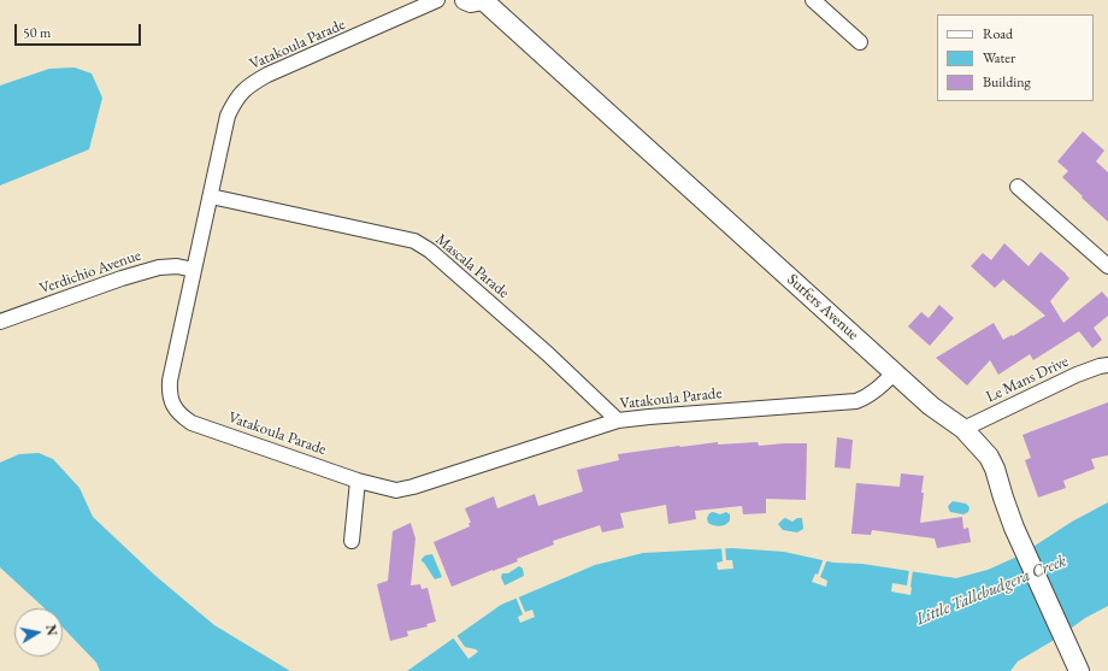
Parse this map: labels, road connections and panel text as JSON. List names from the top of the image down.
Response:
{
  "streets": {
    "street": [
      "Vatakoula Parade",
      "Mascala Parade",
      "Verdichio Avenue",
      "Surfers Avenue",
      "Le Mans Drive"
    ]
  },
  "crossings": [
    ["Vatakoula Parade", "Mascala Parade"],
    ["Vatakoula Parade", "Verdichio Avenue"],
    ["Vatakoula Parade", "Surfers Avenue"],
    ["Surfers Avenue", "Le Mans Drive"]
  ],
  "water": ["Little Tallebudgera Creek"],
  "legend": ["Road", "Water", "Building"],
  "scale_bar": "50 m",
  "north": "right"
}
